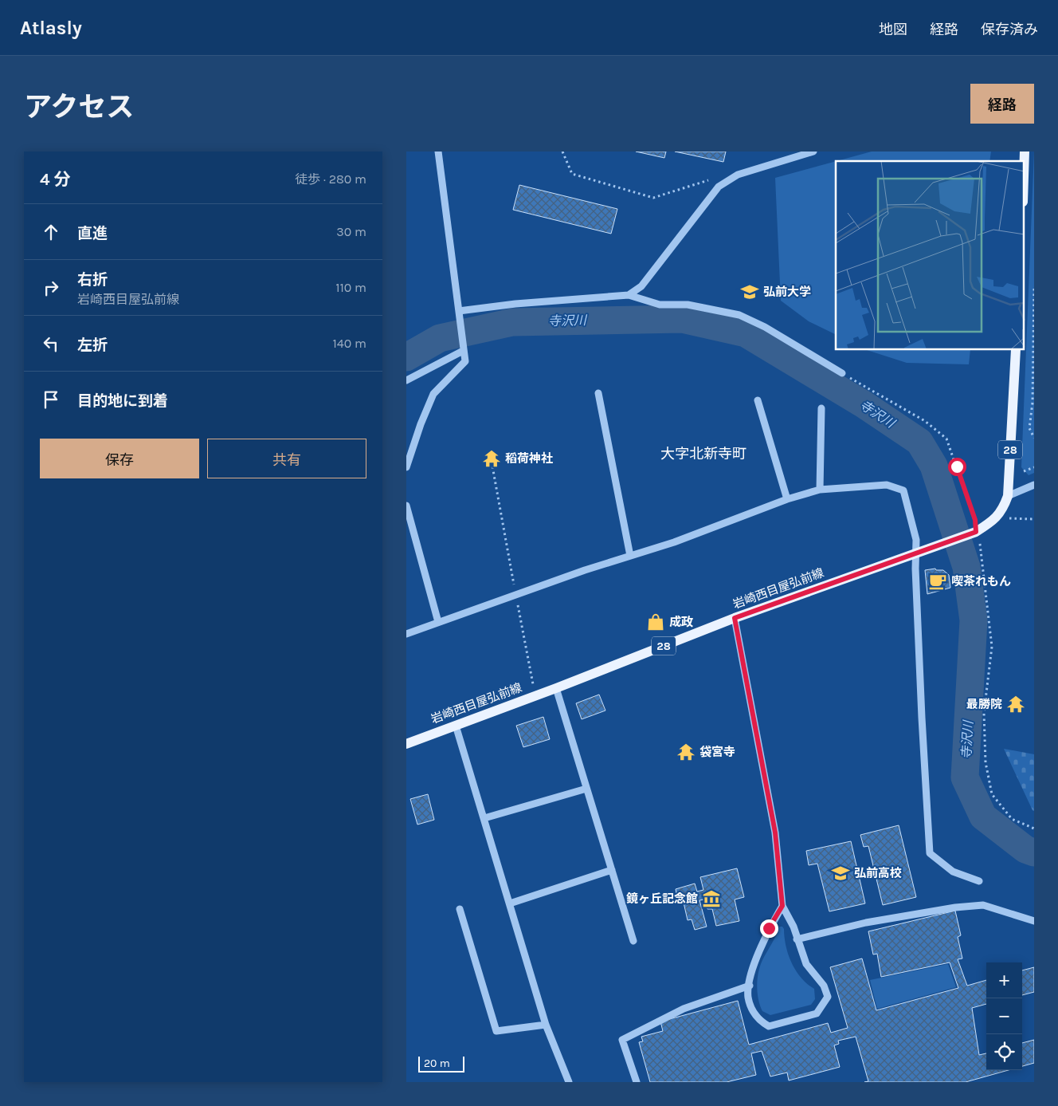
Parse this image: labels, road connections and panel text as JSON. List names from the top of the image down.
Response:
{
  "streets": {
    "main road": ["28", "岩崎西目屋弘前線"]
  },
  "districts": ["大字北新寺町"],
  "water": ["寺沢川"],
  "places": {
    "school or university": ["弘前大学", "弘前高校"],
    "temple": ["稻荷神社", "最勝院", "袋宮寺"],
    "cafe": ["喫茶れもん"],
    "shop": ["成政"],
    "museum": ["鏡ヶ丘記念館"]
  },
  "scale_bar": "20 m",
  "page": {
    "header": "Atlasly",
    "nav": ["地図", "経路", "保存済み"],
    "title": "アクセス",
    "buttons": [
      "経路",
      ["保存", "共有"]
    ],
    "heading": ["4 分", "徒歩 · 280 m"],
    "list": [
      ["直進", "30 m"],
      ["右折", "岩崎西目屋弘前線", "110 m"],
      ["左折", "140 m"],
      "目的地に到着"
    ],
    "map_buttons": ["+", "−"],
    "scale": "20 m"
  }
}
